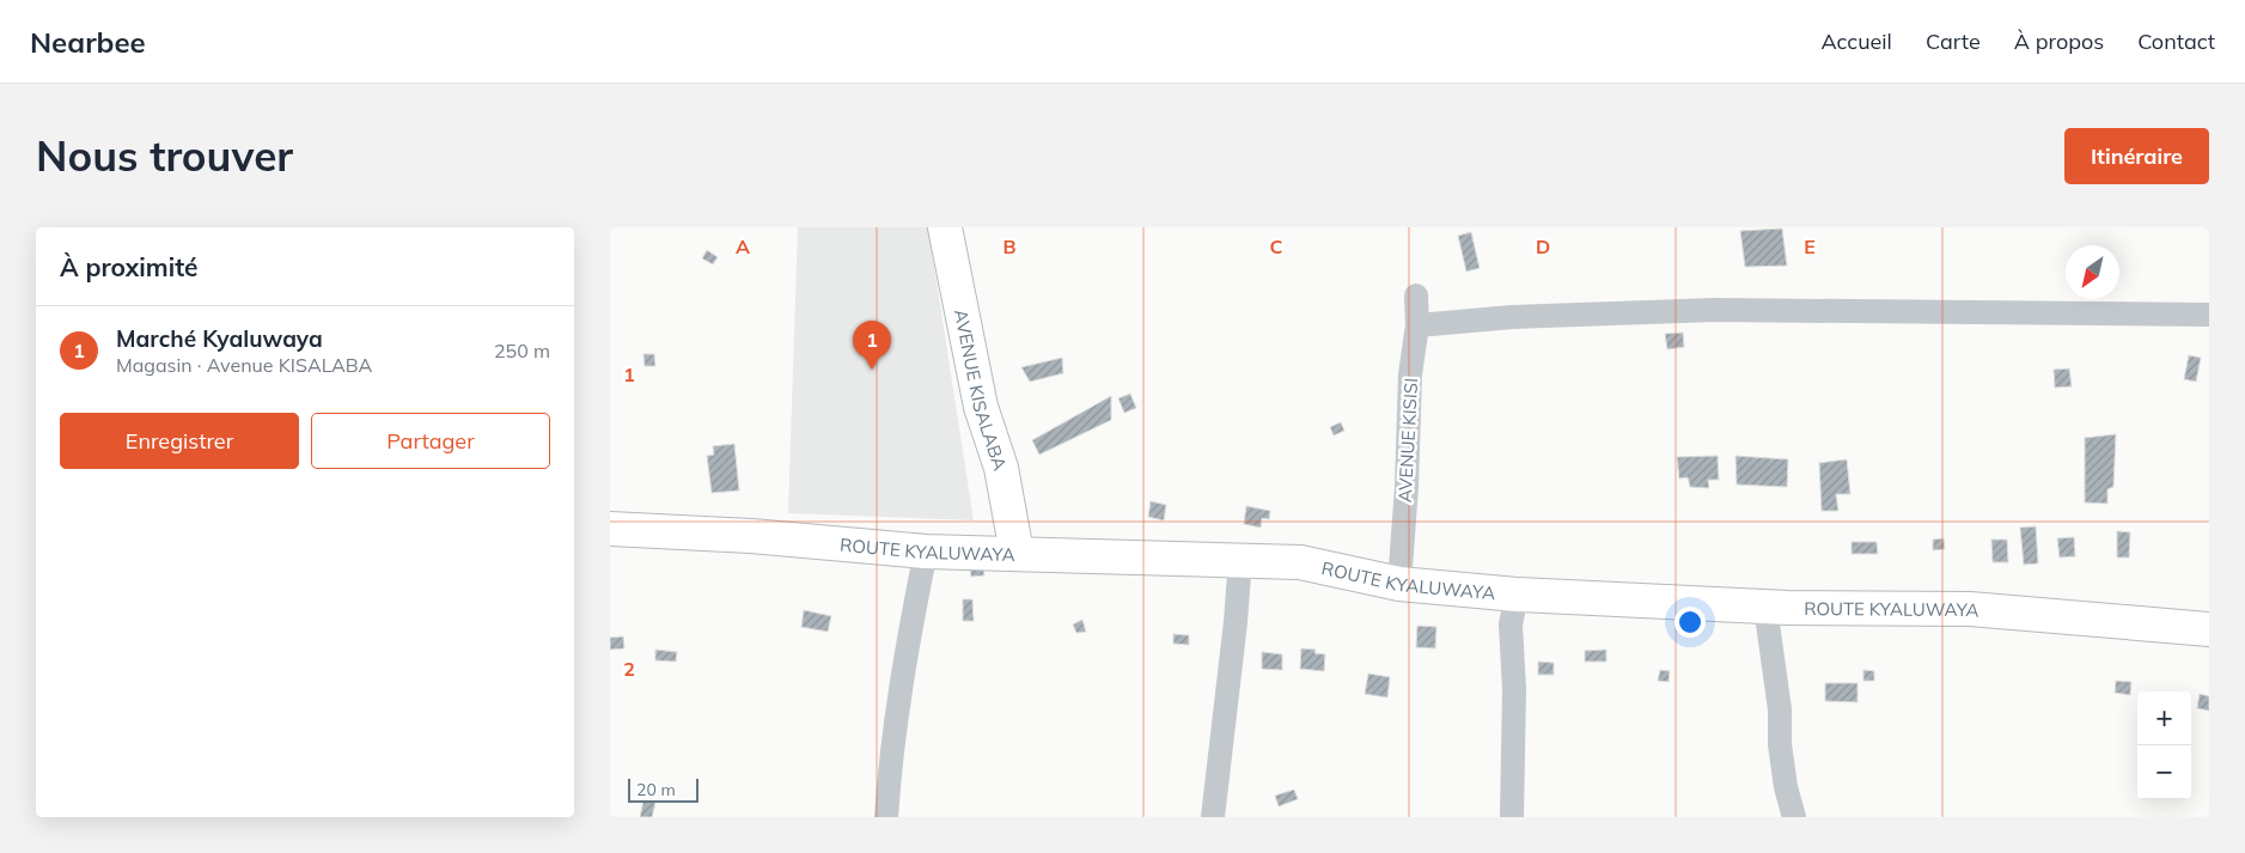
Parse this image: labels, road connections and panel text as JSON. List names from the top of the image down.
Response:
{
  "streets": {
    "street": ["AVENUE KISALABA", "AVENUE KISISI", "ROUTE KYALUWAYA"]
  },
  "crossings": [
    ["AVENUE KISALABA", "ROUTE KYALUWAYA"],
    ["AVENUE KISISI", "ROUTE KYALUWAYA"]
  ],
  "scale_bar": "20 m",
  "north": "bottom left",
  "page": {
    "header": "Nearbee",
    "nav": [
      "Accueil",
      "Carte",
      "À propos",
      "Contact"
    ],
    "buttons": [
      "Itinéraire",
      ["Enregistrer", "Partager"]
    ],
    "title": "Nous trouver",
    "heading": "À proximité",
    "list": [
      {
        "mark": "1",
        "name": "Marché Kyaluwaya",
        "note": "Magasin · Avenue KISALABA",
        "value": "250 m"
      }
    ],
    "pins": "1",
    "map_buttons": ["+", "−"],
    "scale": "20 m"
  },
  "grid": {
    "columns": [
      "A",
      "B",
      "C",
      "D",
      "E"
    ],
    "rows": ["1", "2"]
  }
}
